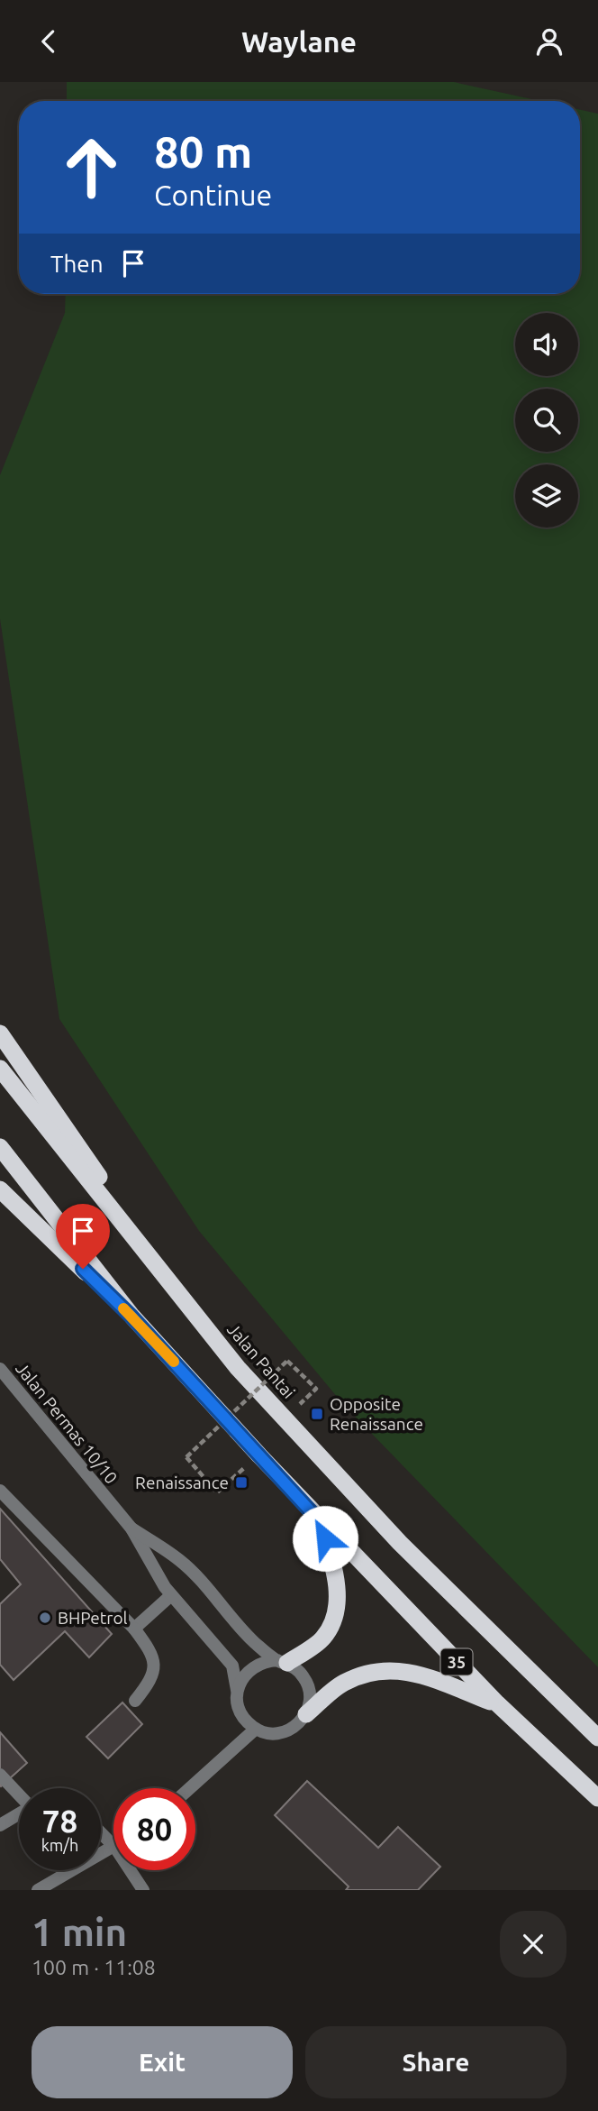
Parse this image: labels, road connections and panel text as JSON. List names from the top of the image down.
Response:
{
  "streets": {
    "highway": ["Jalan Pantai", "35"],
    "street": ["Jalan Permas 10/10"]
  },
  "places": {
    "transit": ["Opposite Renaissance", "Renaissance"],
    "other": ["BHPetrol"]
  },
  "page": {
    "header": "Waylane",
    "turn": ["80 m", "Continue"],
    "then": "Then",
    "speed": "78 km/h",
    "limit": "80",
    "heading": ["1 min", "100 m · 11:08"],
    "buttons": ["Exit", "Share"]
  }
}
